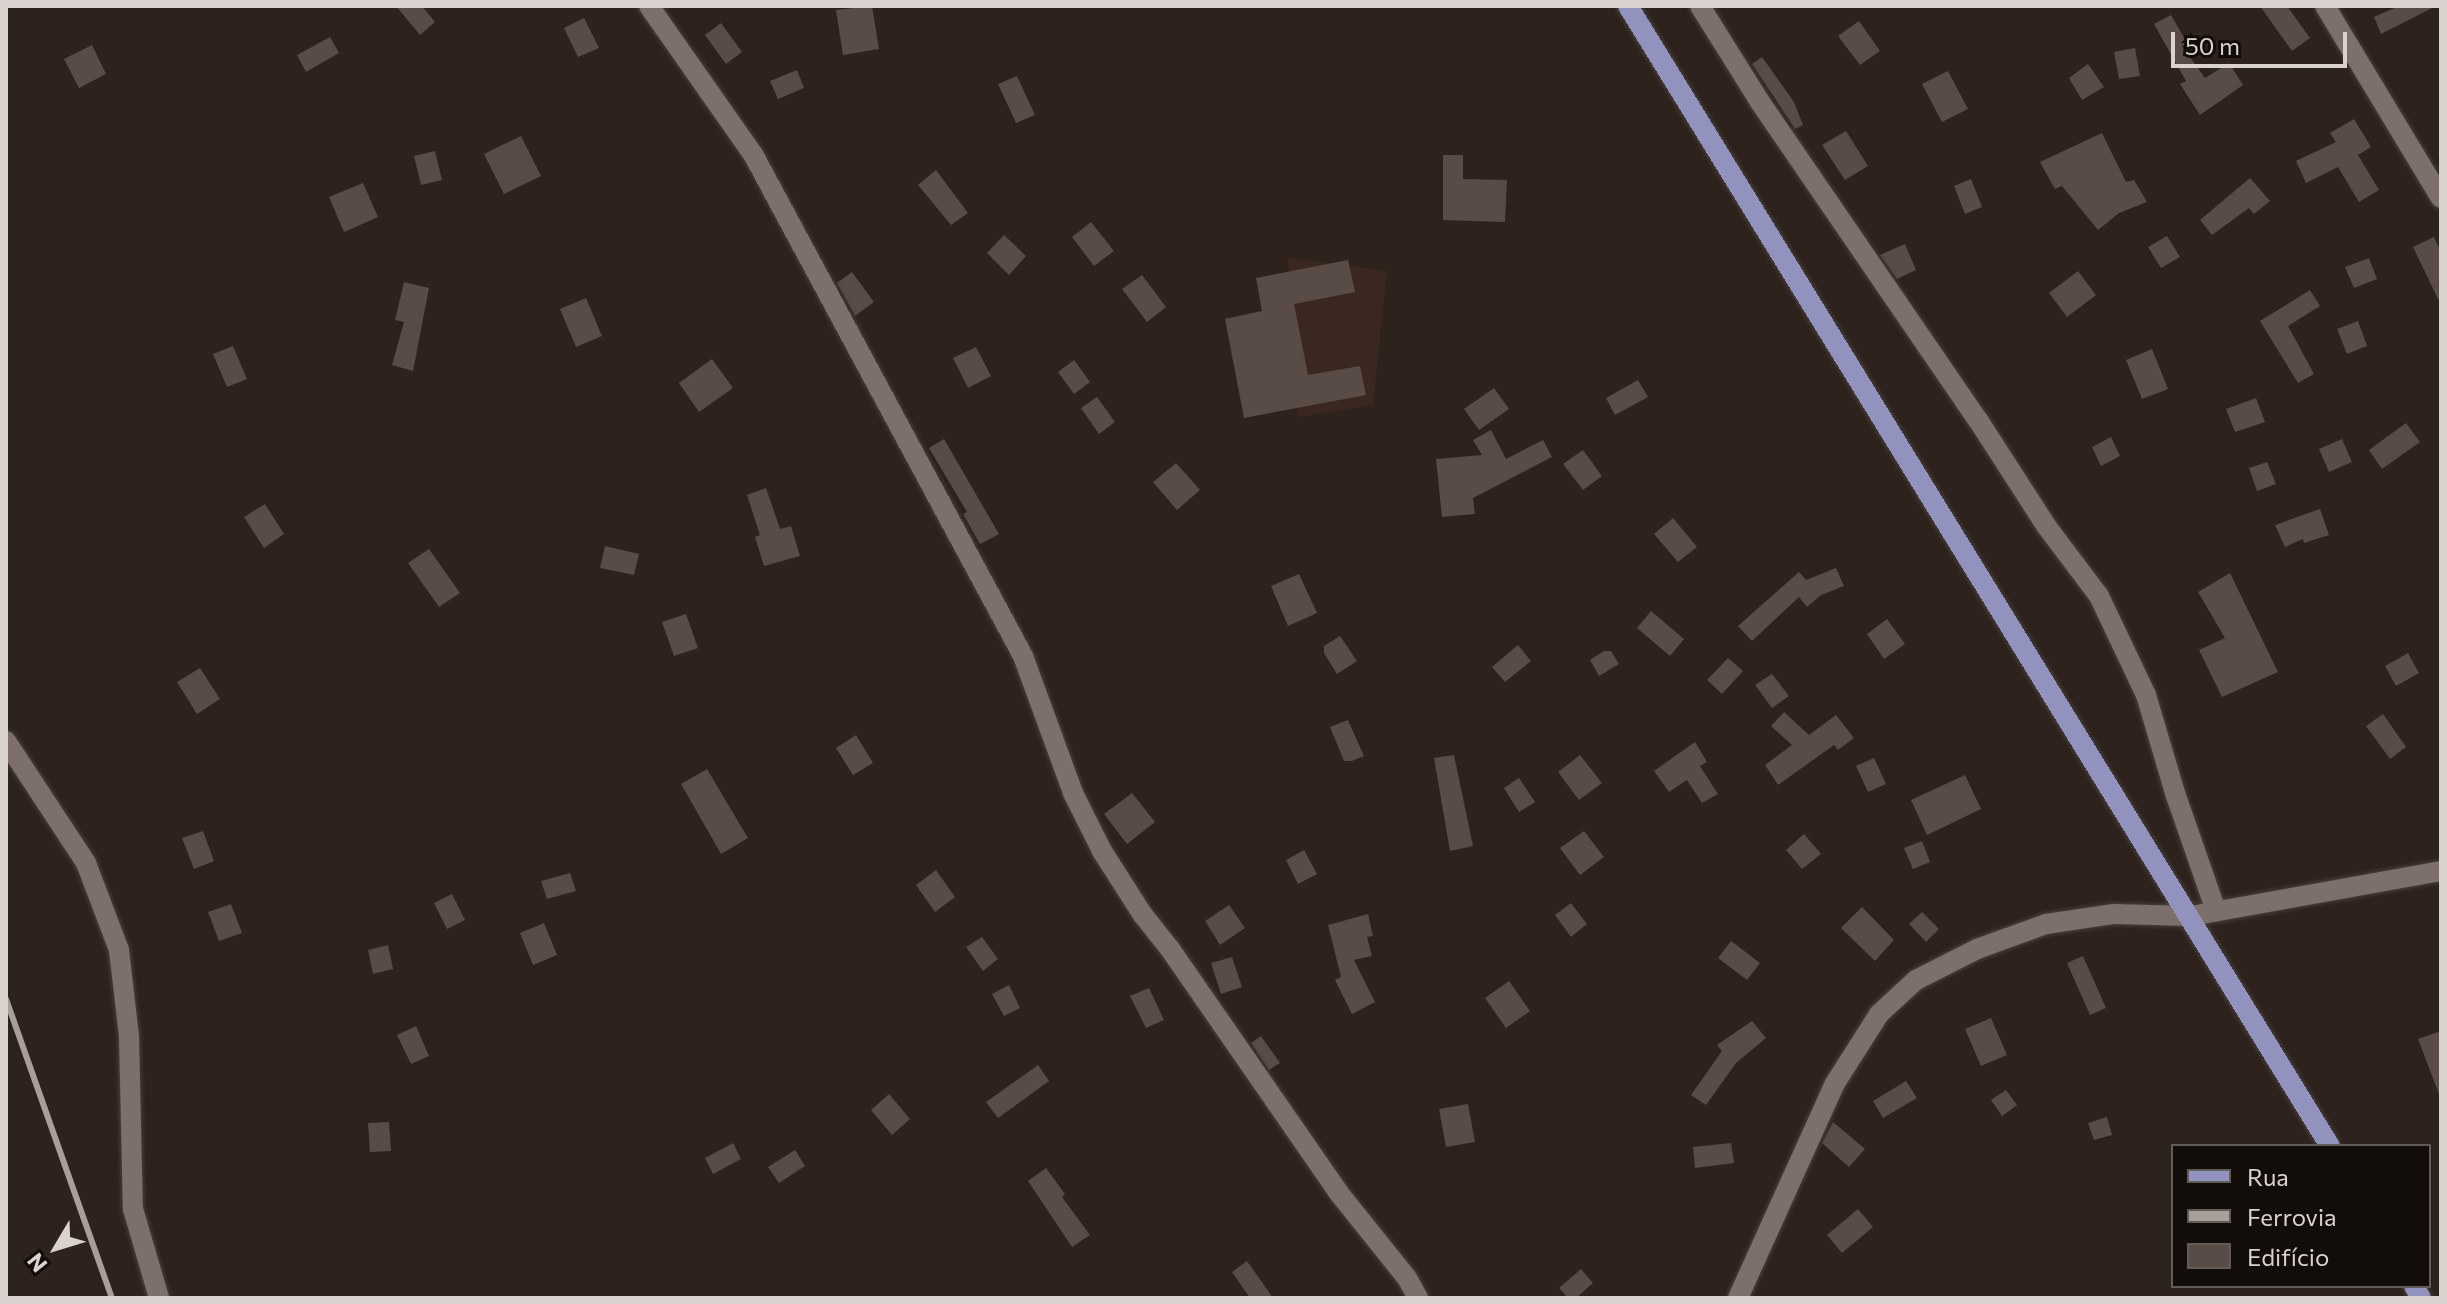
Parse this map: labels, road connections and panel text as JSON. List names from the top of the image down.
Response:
{
  "legend": ["Rua", "Ferrovia", "Edifício"],
  "scale_bar": "50 m",
  "north": "bottom left"
}
